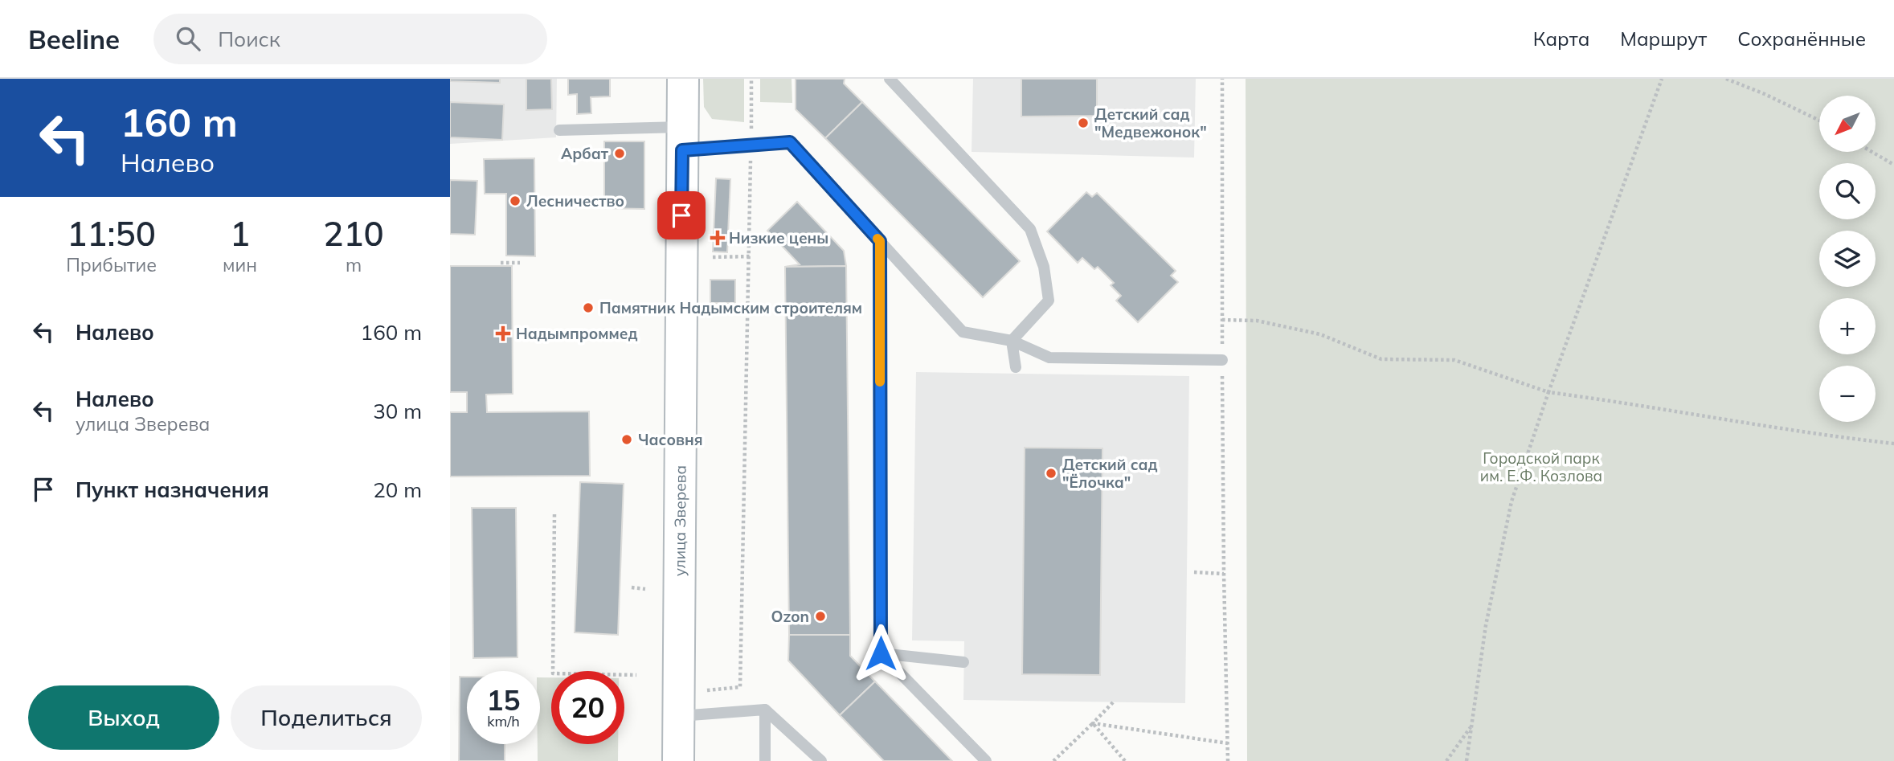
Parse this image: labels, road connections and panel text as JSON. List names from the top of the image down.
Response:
{
  "streets": {
    "street": ["улица Зверева"]
  },
  "parks": ["Городской парк им. Е.Ф. Козлова"],
  "places": {
    "other": [
      "Детский сад \"Медвежонок\"",
      "Арбат",
      "Лесничество",
      "Памятник Надымским строителям",
      "Часовня",
      "Детский сад \"Ёлочка\"",
      "Ozon"
    ],
    "health": ["Низкие цены", "Надымпроммед"]
  },
  "north": "bottom left",
  "page": {
    "header": "Beeline",
    "search": "Поиск",
    "nav": ["Карта", "Маршрут", "Сохранённые"],
    "turn": ["160 m", "Налево"],
    "map_buttons": ["+", "−"],
    "eta": [
      "11:50",
      "Прибытие",
      "1",
      "мин",
      "210",
      "m"
    ],
    "list": [
      {
        "name": "Налево",
        "value": "160 m"
      },
      {
        "name": "Налево",
        "note": "улица Зверева",
        "value": "30 m"
      },
      {
        "name": "Пункт назначения",
        "value": "20 m"
      }
    ],
    "speed": "15 km/h",
    "limit": "20",
    "buttons": ["Выход", "Поделиться"]
  }
}
